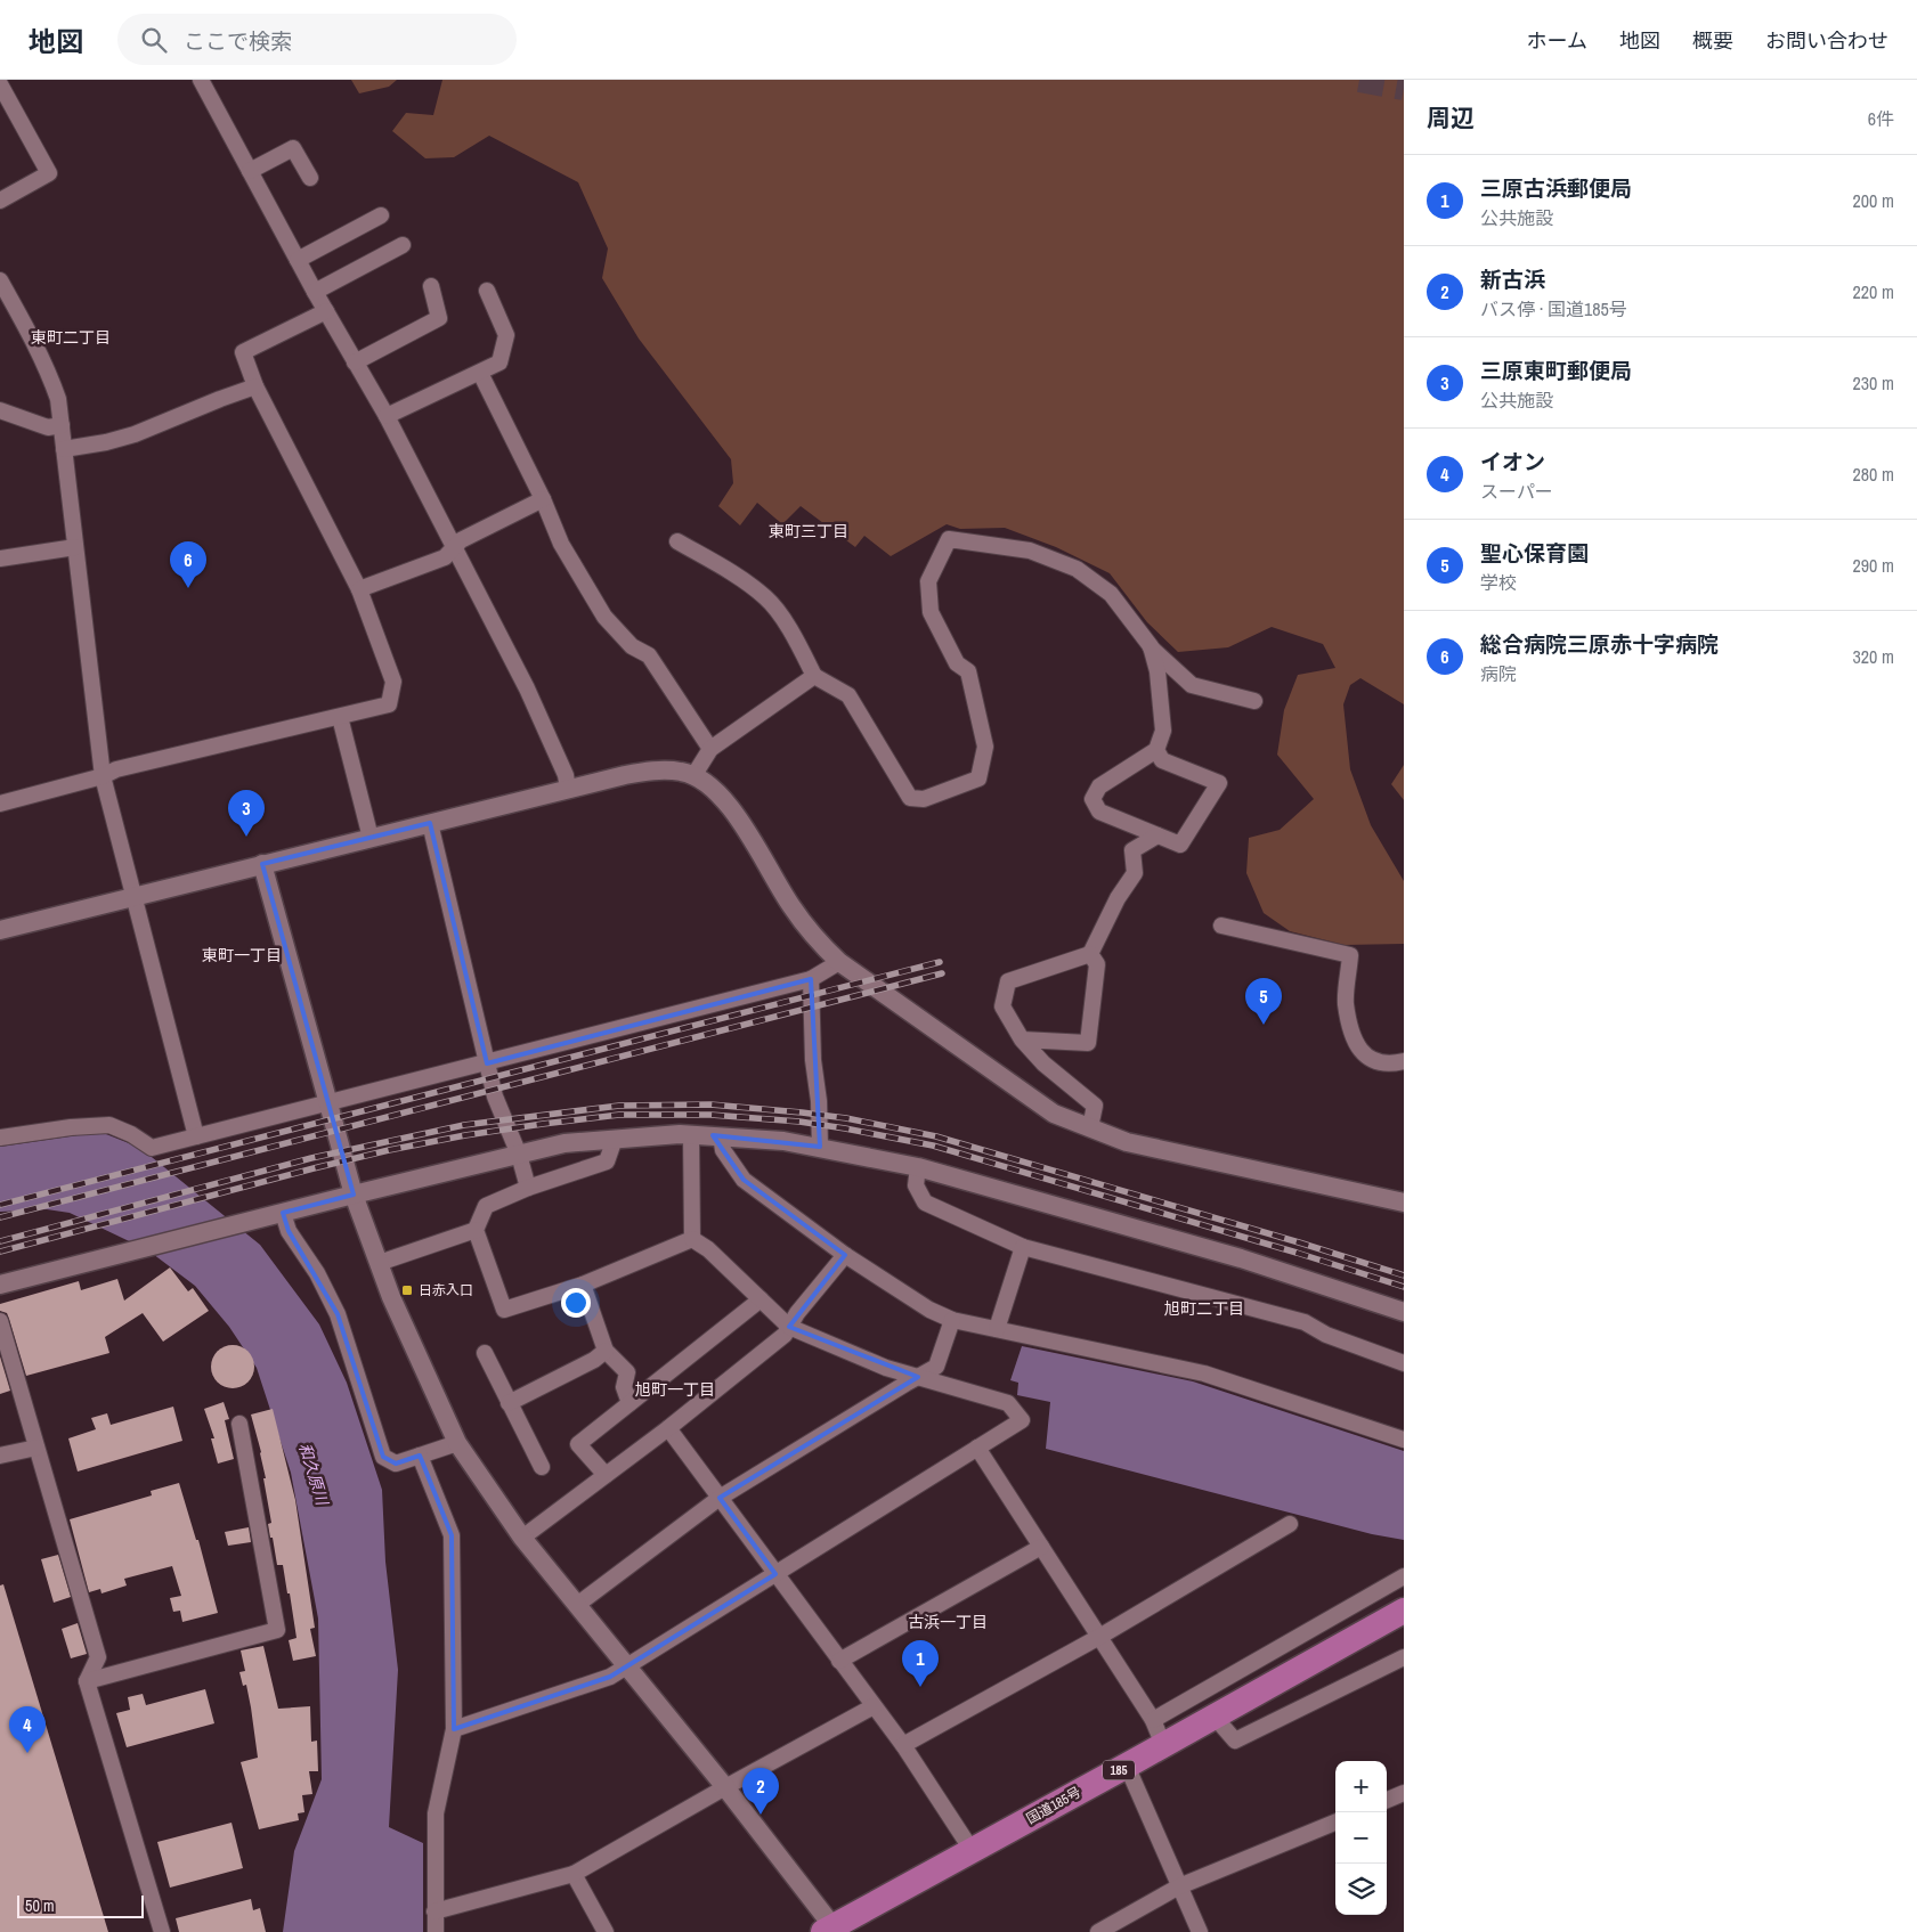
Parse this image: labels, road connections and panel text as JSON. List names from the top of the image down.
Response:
{
  "streets": {
    "highway": ["185", "国道185号"]
  },
  "districts": [
    "東町二丁目",
    "東町三丁目",
    "東町一丁目",
    "旭町二丁目",
    "旭町一丁目",
    "古浜一丁目"
  ],
  "water": ["和久原川"],
  "places": {
    "transit": ["日赤入口"]
  },
  "scale_bar": "50 m",
  "page": {
    "header": "地図",
    "search": "ここで検索",
    "nav": [
      "ホーム",
      "地図",
      "概要",
      "お問い合わせ"
    ],
    "heading": ["周辺", "6件"],
    "list": [
      {
        "mark": "1",
        "name": "三原古浜郵便局",
        "note": "公共施設",
        "value": "200 m"
      },
      {
        "mark": "2",
        "name": "新古浜",
        "note": "バス停 · 国道185号",
        "value": "220 m"
      },
      {
        "mark": "3",
        "name": "三原東町郵便局",
        "note": "公共施設",
        "value": "230 m"
      },
      {
        "mark": "4",
        "name": "イオン",
        "note": "スーパー",
        "value": "280 m"
      },
      {
        "mark": "5",
        "name": "聖心保育園",
        "note": "学校",
        "value": "290 m"
      },
      {
        "mark": "6",
        "name": "総合病院三原赤十字病院",
        "note": "病院",
        "value": "320 m"
      }
    ],
    "pins": [
      "6",
      "3",
      "5",
      "1",
      "4",
      "2"
    ],
    "map_buttons": ["+", "−"],
    "scale": "50 m"
  }
}
